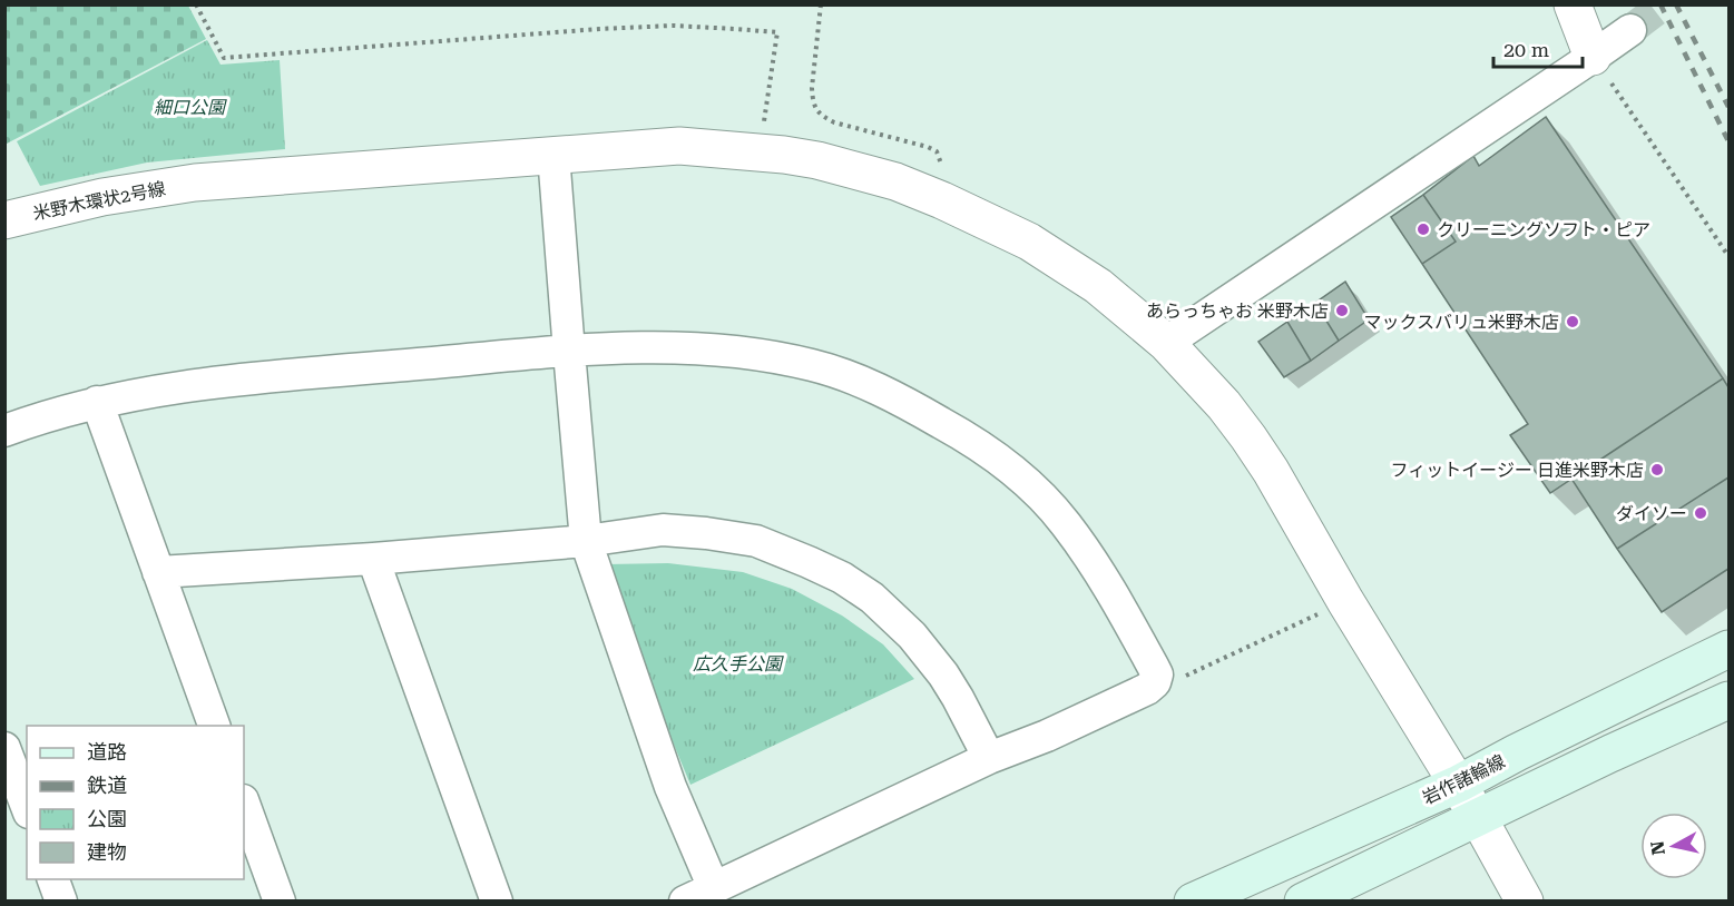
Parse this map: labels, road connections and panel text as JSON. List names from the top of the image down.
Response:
{
  "streets": {
    "main road": ["岩作諸輪線"],
    "street": ["米野木環状2号線"]
  },
  "crossings": [
    ["米野木環状2号線", "岩作諸輪線"]
  ],
  "parks": ["細口公園", "広久手公園"],
  "places": [
    "クリーニングソフト・ピア",
    "あらっちゃお 米野木店",
    "マックスバリュ米野木店",
    "フィットイージー 日進米野木店",
    "ダイソー"
  ],
  "legend": [
    "道路",
    "鉄道",
    "公園",
    "建物"
  ],
  "scale_bar": "20 m",
  "north": "left"
}
